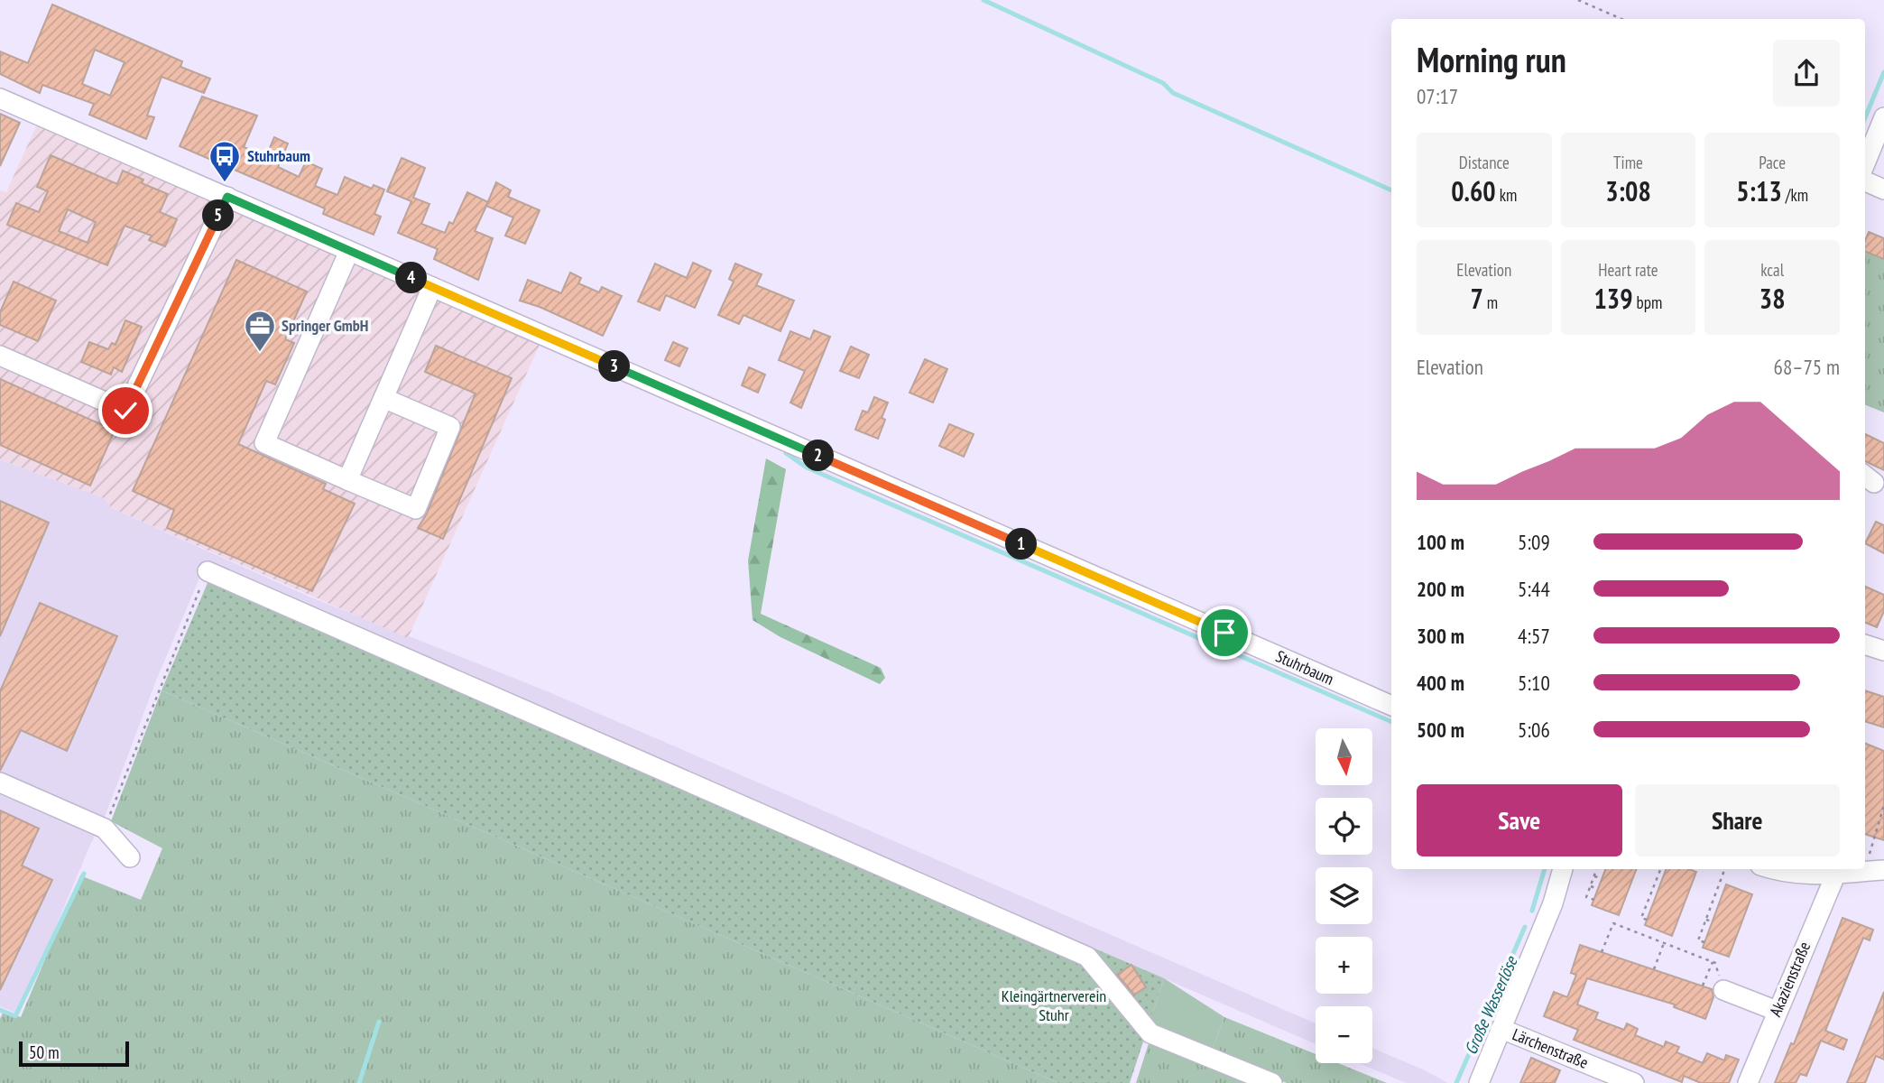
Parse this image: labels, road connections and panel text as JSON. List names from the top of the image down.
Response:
{
  "streets": {
    "street": ["Stuhrbaum", "Akazienstraße", "Lärchenstraße"]
  },
  "water": ["Große Wasserlöse"],
  "parks": ["Kleingärtnerverein Stuhr"],
  "places": {
    "bus stop": ["Stuhrbaum"],
    "office": ["Springer GmbH"]
  },
  "scale_bar": "50 m",
  "north": "bottom",
  "page": {
    "heading": ["Morning run", "07:17"],
    "stats": [
      ["Distance", "0.60 km"],
      ["Time", "3:08"],
      ["Pace", "5:13 /km"],
      ["Elevation", "7 m"],
      ["Heart rate", "139 bpm"],
      ["kcal", "38"]
    ],
    "pins": [
      "5",
      "4",
      "3",
      "2",
      "1"
    ],
    "chart": ["Elevation", "68–75 m"],
    "list": [
      {
        "name": "100 m",
        "note": "5:09"
      },
      {
        "name": "200 m",
        "note": "5:44"
      },
      {
        "name": "300 m",
        "note": "4:57"
      },
      {
        "name": "400 m",
        "note": "5:10"
      },
      {
        "name": "500 m",
        "note": "5:06"
      }
    ],
    "map_buttons": ["+", "−"],
    "buttons": ["Save", "Share"],
    "scale": "50 m"
  }
}
